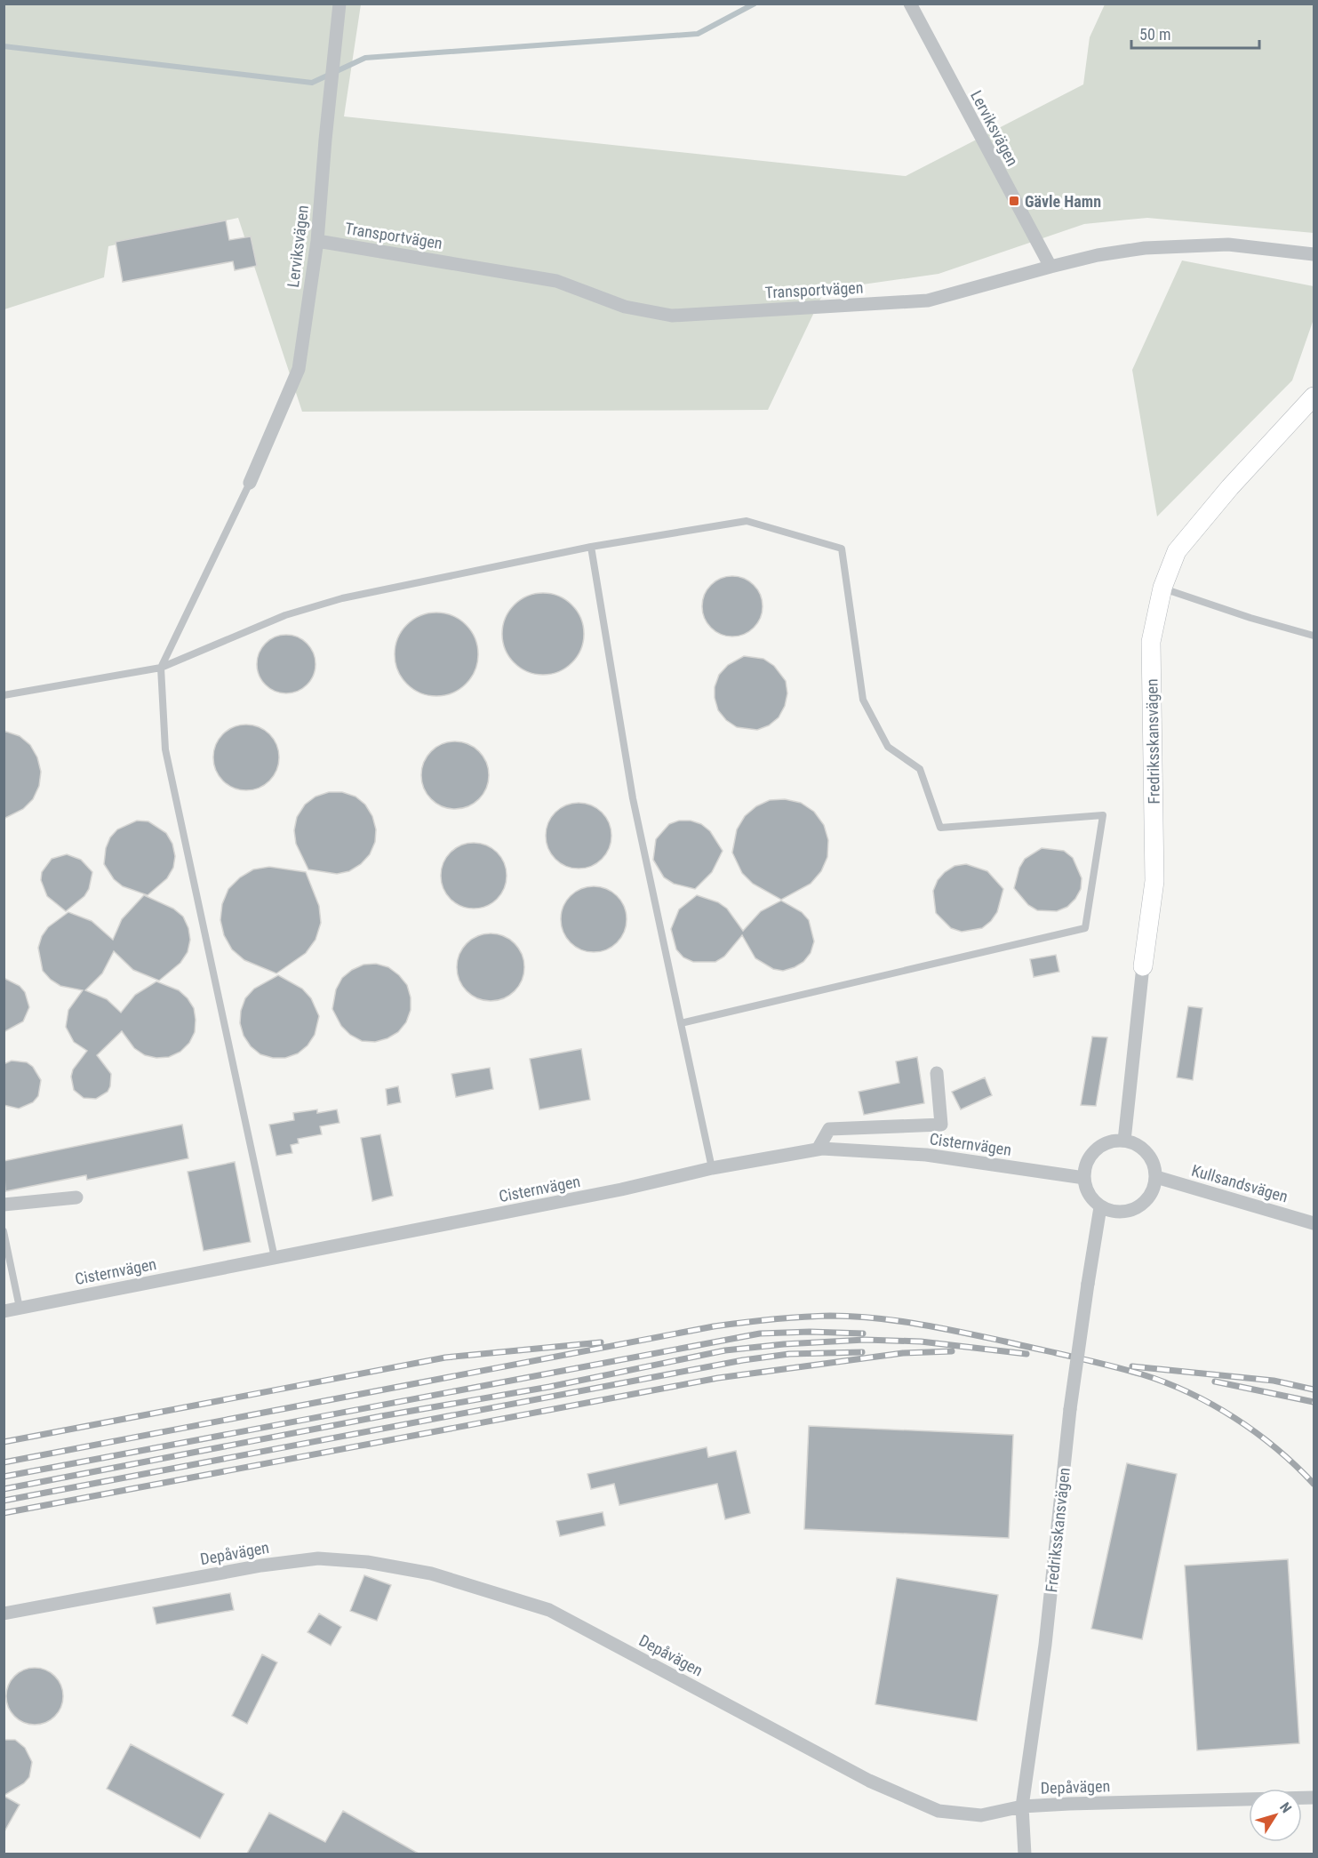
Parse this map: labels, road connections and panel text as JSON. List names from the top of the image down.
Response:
{
  "streets": {
    "main road": ["Fredriksskansvägen"],
    "street": [
      "Lerviksvägen",
      "Transportvägen",
      "Cisternvägen",
      "Kullsandsvägen",
      "Depåvägen"
    ]
  },
  "crossings": [
    ["Lerviksvägen", "Transportvägen"],
    ["Fredriksskansvägen", "Cisternvägen"],
    ["Fredriksskansvägen", "Kullsandsvägen"],
    ["Fredriksskansvägen", "Depåvägen"],
    ["Cisternvägen", "Kullsandsvägen"]
  ],
  "places": {
    "transit": ["Gävle Hamn"]
  },
  "scale_bar": "50 m",
  "north": "top right"
}
